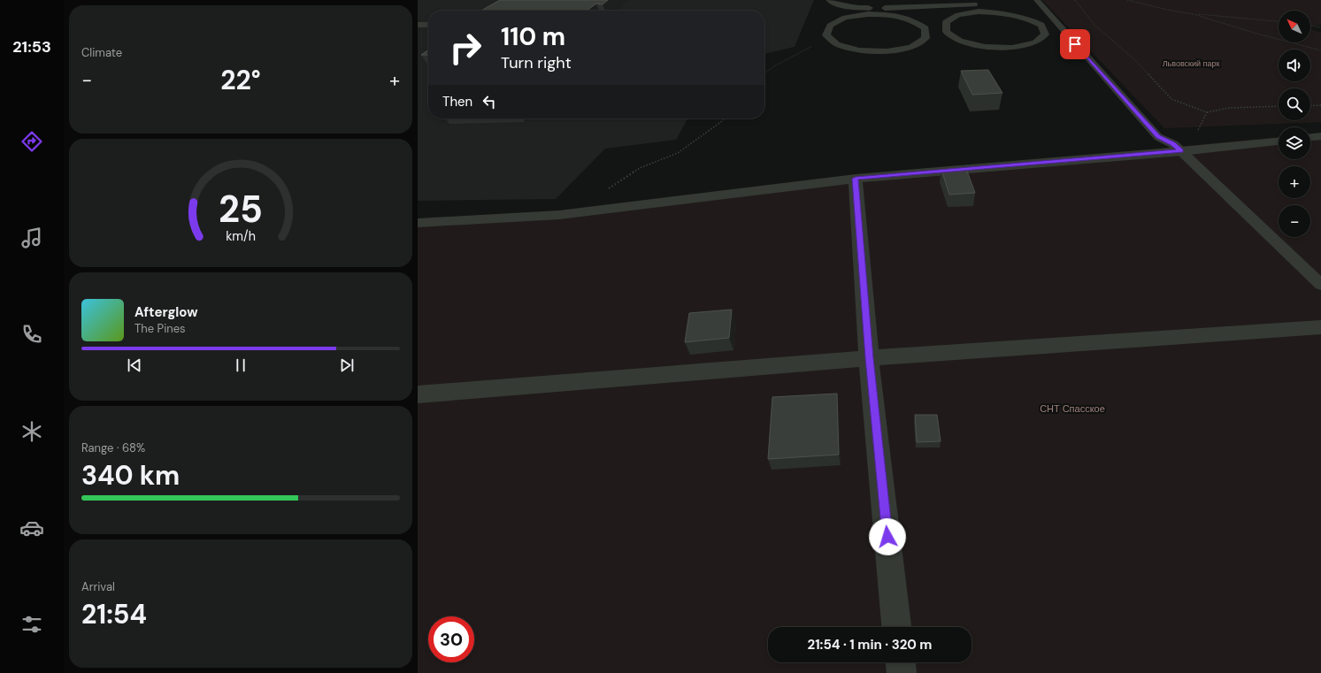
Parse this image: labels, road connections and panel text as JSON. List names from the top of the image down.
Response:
{
  "parks": ["Львовский парк", "СНТ Спасское"],
  "north": "top left",
  "page": {
    "tabs": "21:53",
    "tile": [
      "Climate",
      ["Range · 68%", "340 km"],
      ["Arrival", "21:54"]
    ],
    "map_buttons": ["+", "−"],
    "turn": ["110 m", "Turn right"],
    "heat": ["−", "22°", "+"],
    "then": "Then",
    "song": ["Afterglow", "The Pines"],
    "limit": "30",
    "trip": "21:54 · 1 min · 320 m",
    "gauge": ["25", "km/h"]
  }
}
